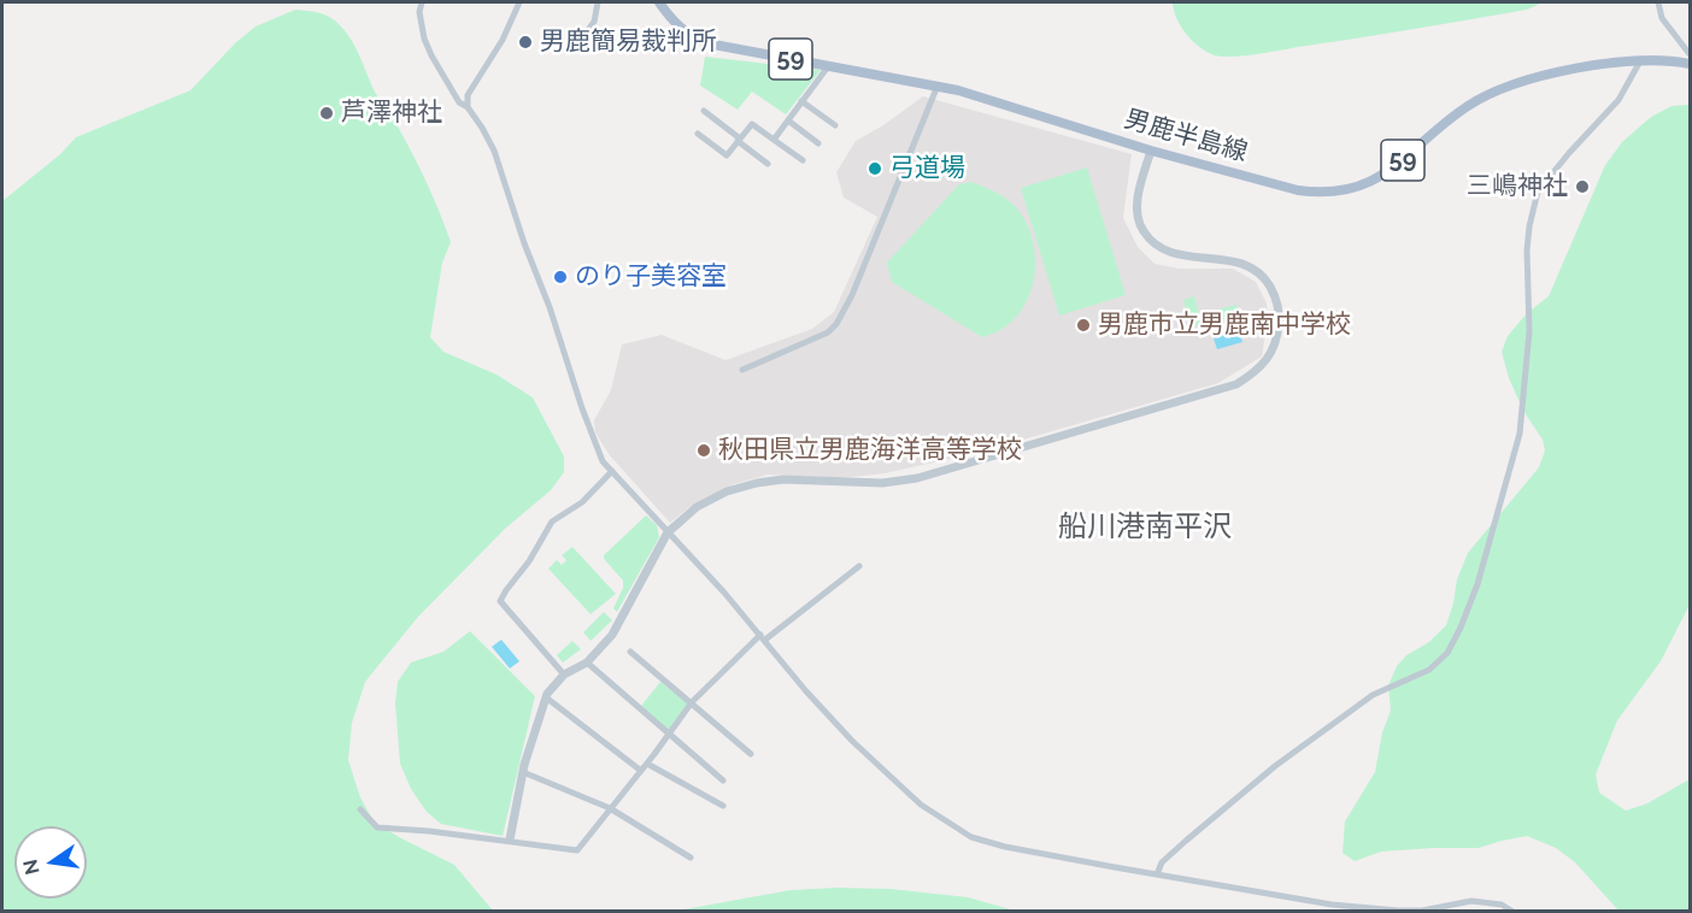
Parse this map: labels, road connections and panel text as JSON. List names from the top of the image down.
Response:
{
  "streets": {
    "main road": ["59", "男鹿半島線"]
  },
  "districts": ["船川港南平沢"],
  "places": [
    "男鹿簡易裁判所",
    "芦澤神社",
    "弓道場",
    "三嶋神社",
    "のり子美容室",
    "男鹿市立男鹿南中学校",
    "秋田県立男鹿海洋高等学校"
  ],
  "north": "left"
}
